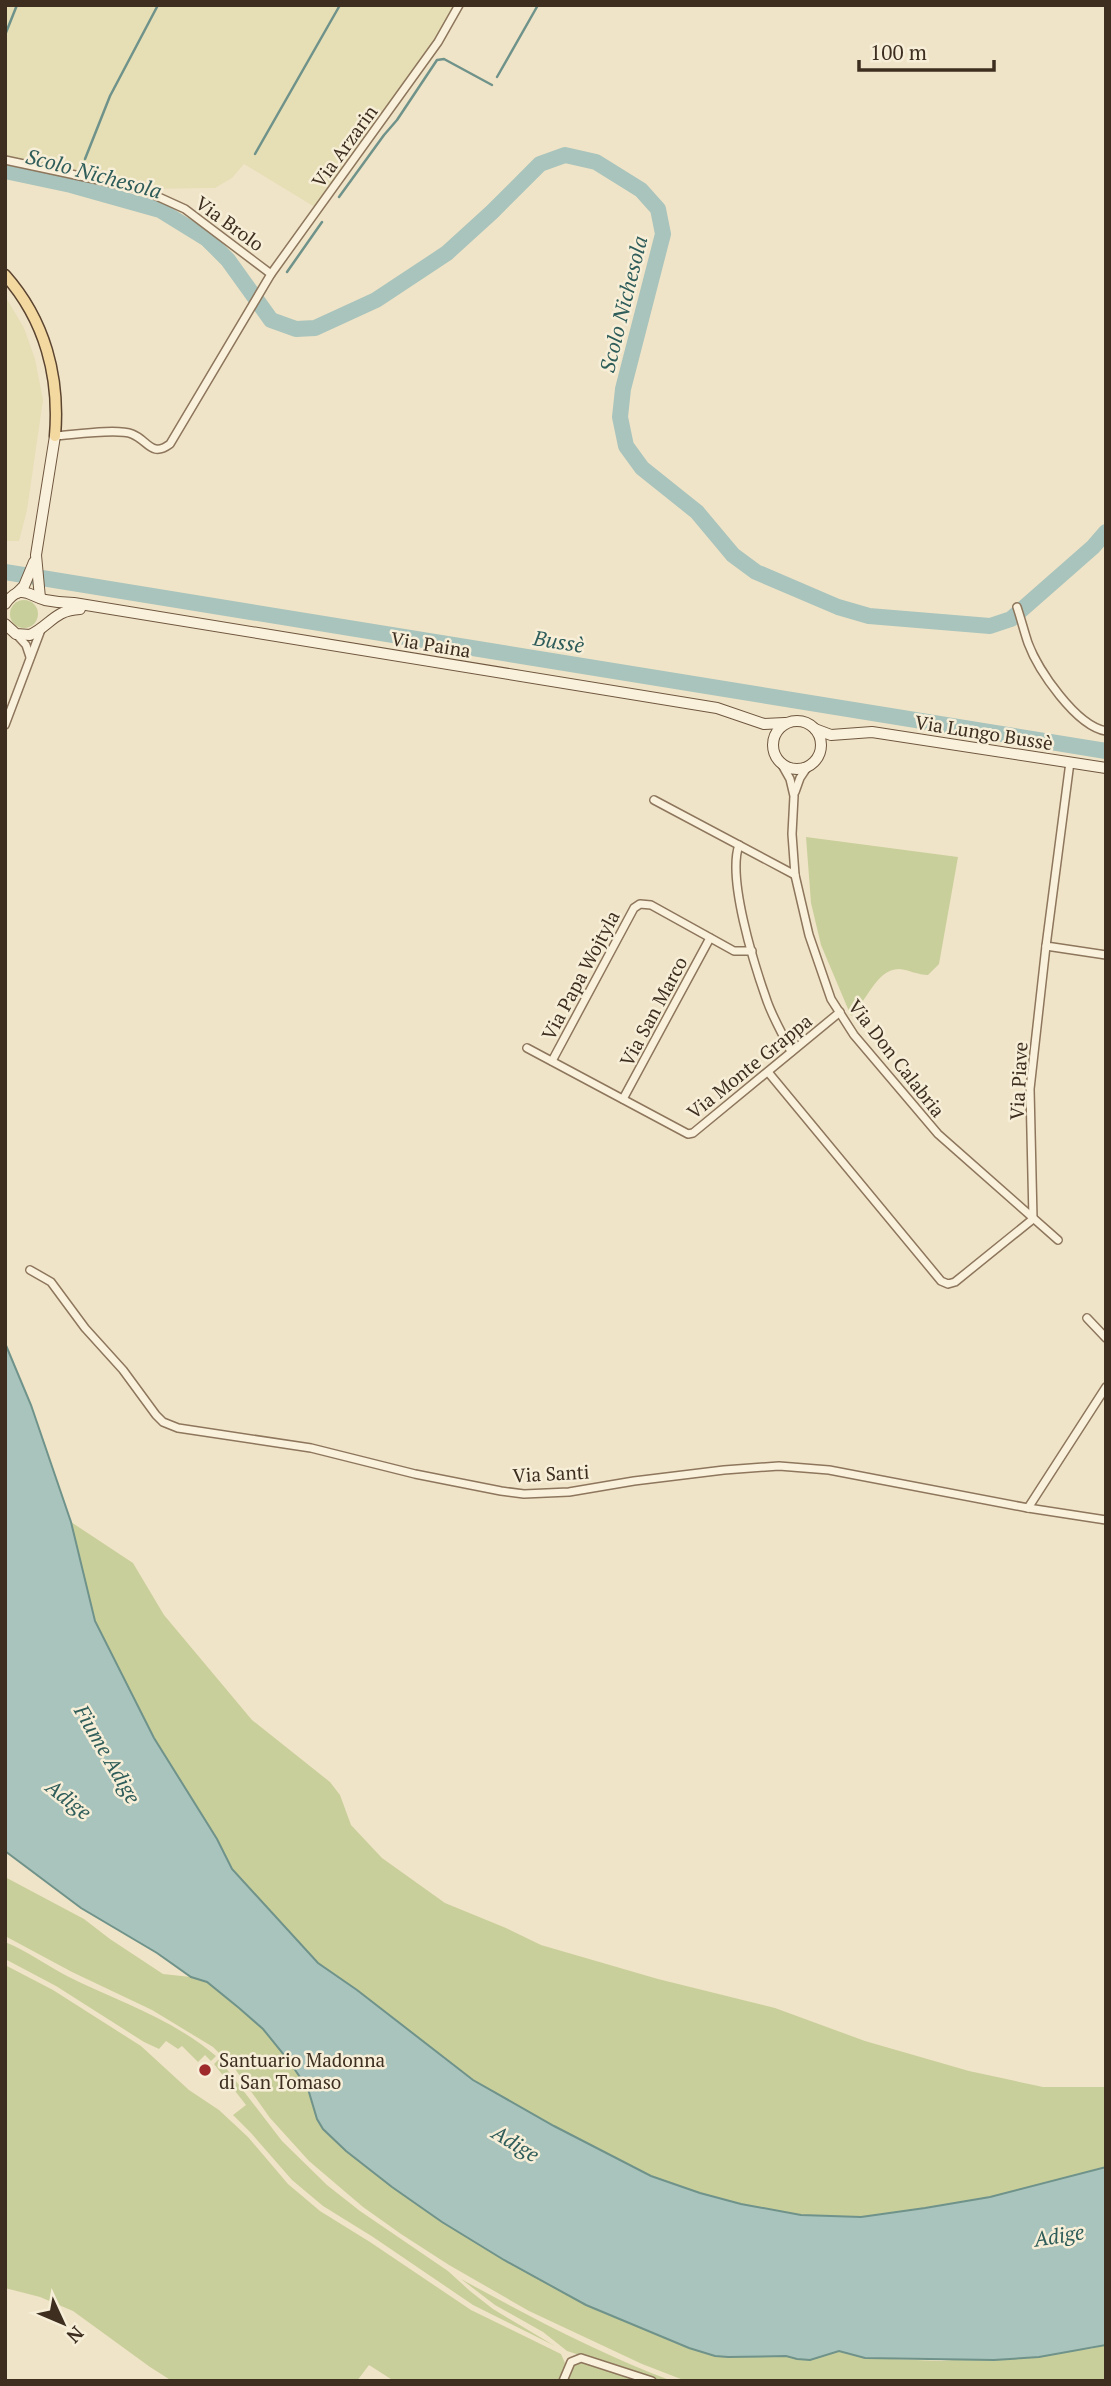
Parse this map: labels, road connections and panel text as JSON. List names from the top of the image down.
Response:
{
  "streets": {
    "main road": ["Via Paina", "Via Lungo Bussè"],
    "street": [
      "Via Arzarin",
      "Via Brolo",
      "Via Papa Wojtyla",
      "Via San Marco",
      "Via Don Calabria",
      "Via Monte Grappa",
      "Via Piave",
      "Via Santi"
    ]
  },
  "crossings": [
    ["Via Arzarin", "Via Brolo"],
    ["Via Paina", "Via Lungo Bussè"],
    ["Via Paina", "Via Don Calabria"],
    ["Via Lungo Bussè", "Via Don Calabria"],
    ["Via Lungo Bussè", "Via Piave"],
    ["Via Papa Wojtyla", "Via San Marco"],
    ["Via Papa Wojtyla", "Via Monte Grappa"],
    ["Via San Marco", "Via Monte Grappa"],
    ["Via Don Calabria", "Via Monte Grappa"],
    ["Via Don Calabria", "Via Piave"]
  ],
  "water": [
    "Scolo Nichesola",
    "Bussè",
    "Fiume Adige",
    "Adige"
  ],
  "places": ["Santuario Madonna di San Tomaso"],
  "scale_bar": "100 m",
  "north": "bottom right"
}
